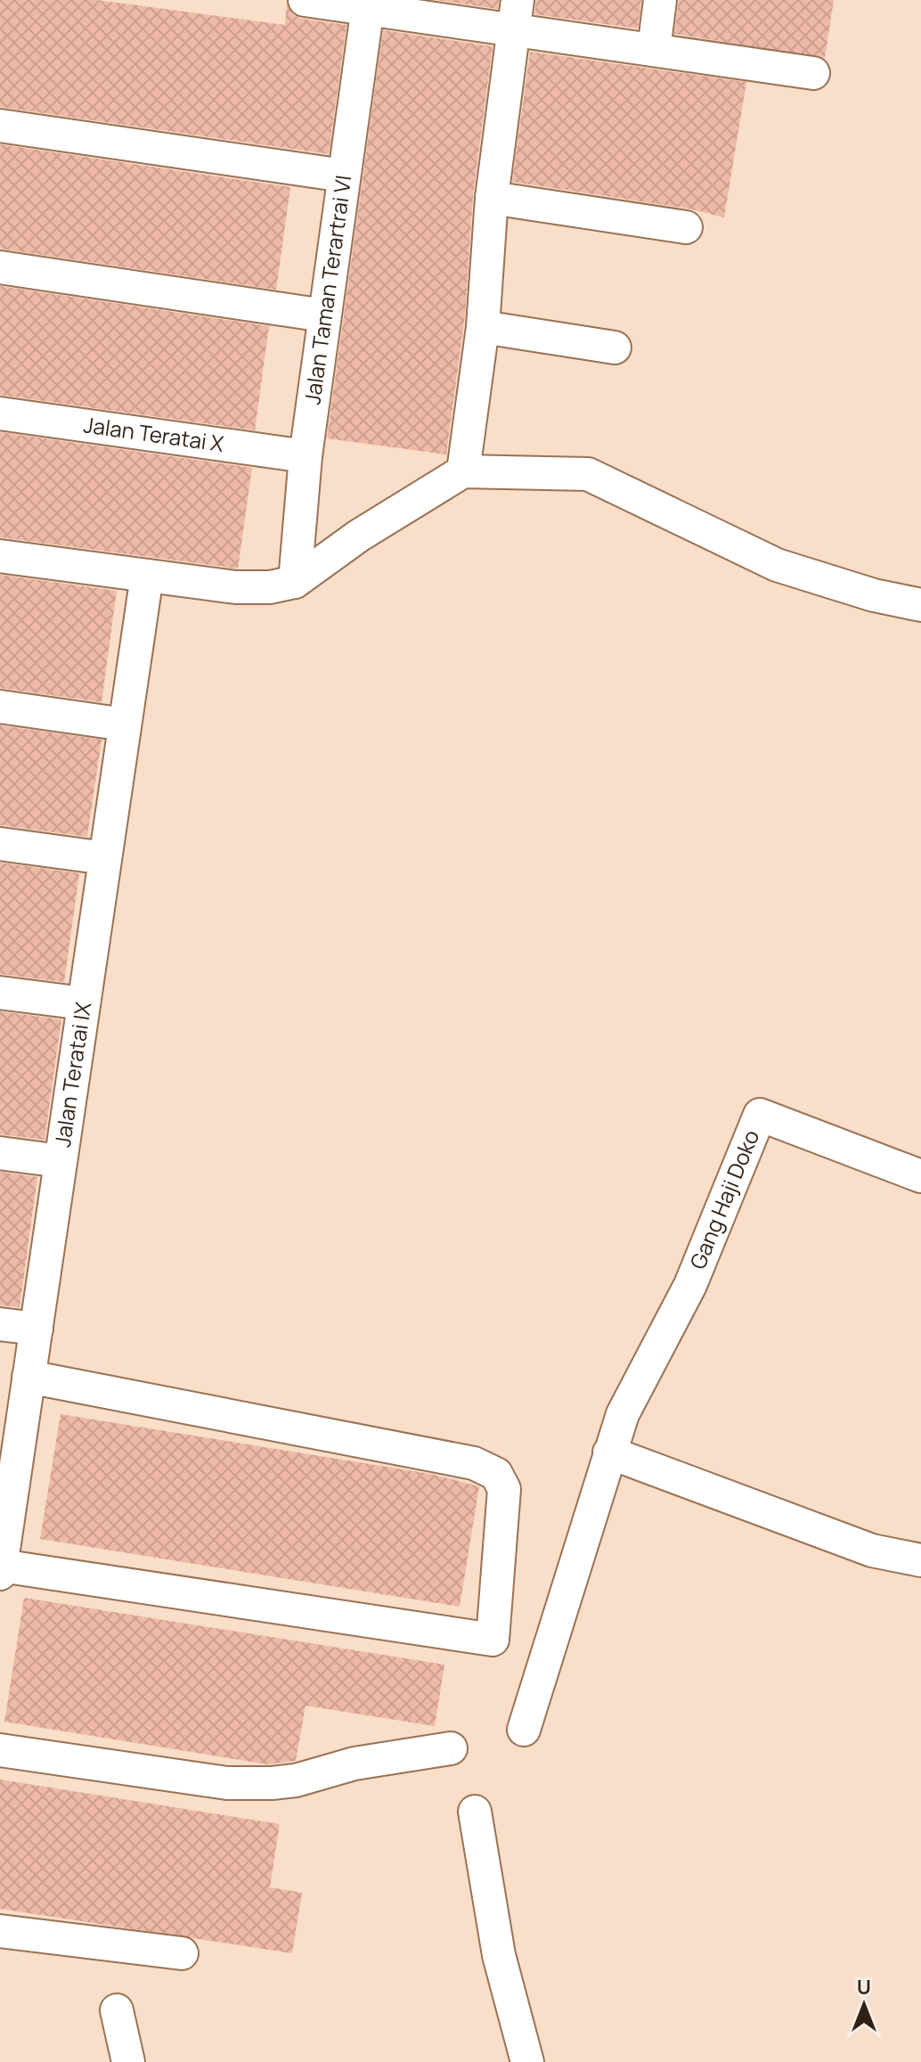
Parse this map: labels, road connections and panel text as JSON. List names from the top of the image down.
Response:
{
  "streets": {
    "street": [
      "Jalan Taman Terartrai VI",
      "Jalan Teratai X",
      "Jalan Teratai IX",
      "Gang Haji Doko"
    ]
  },
  "crossings": [
    ["Jalan Taman Terartrai VI", "Jalan Teratai X"]
  ],
  "north": "top"
}
